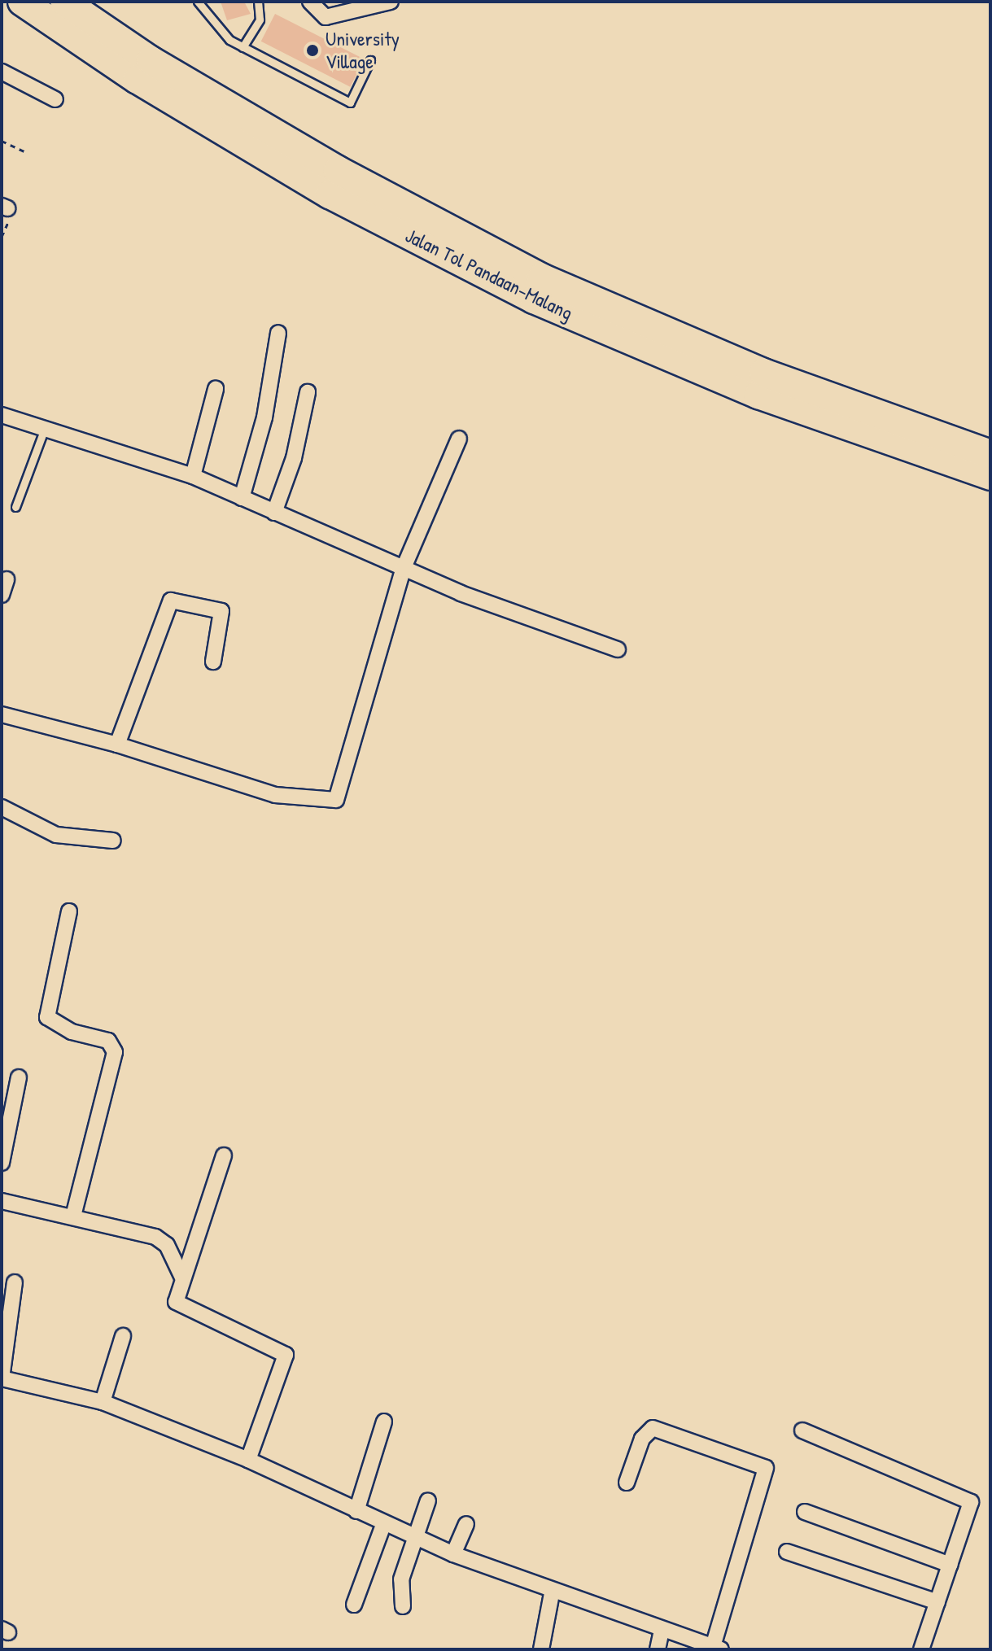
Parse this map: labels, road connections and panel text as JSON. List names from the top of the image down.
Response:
{
  "streets": {
    "highway": ["Jalan Tol Pandaan–Malang"]
  },
  "places": ["University Village"]
}
